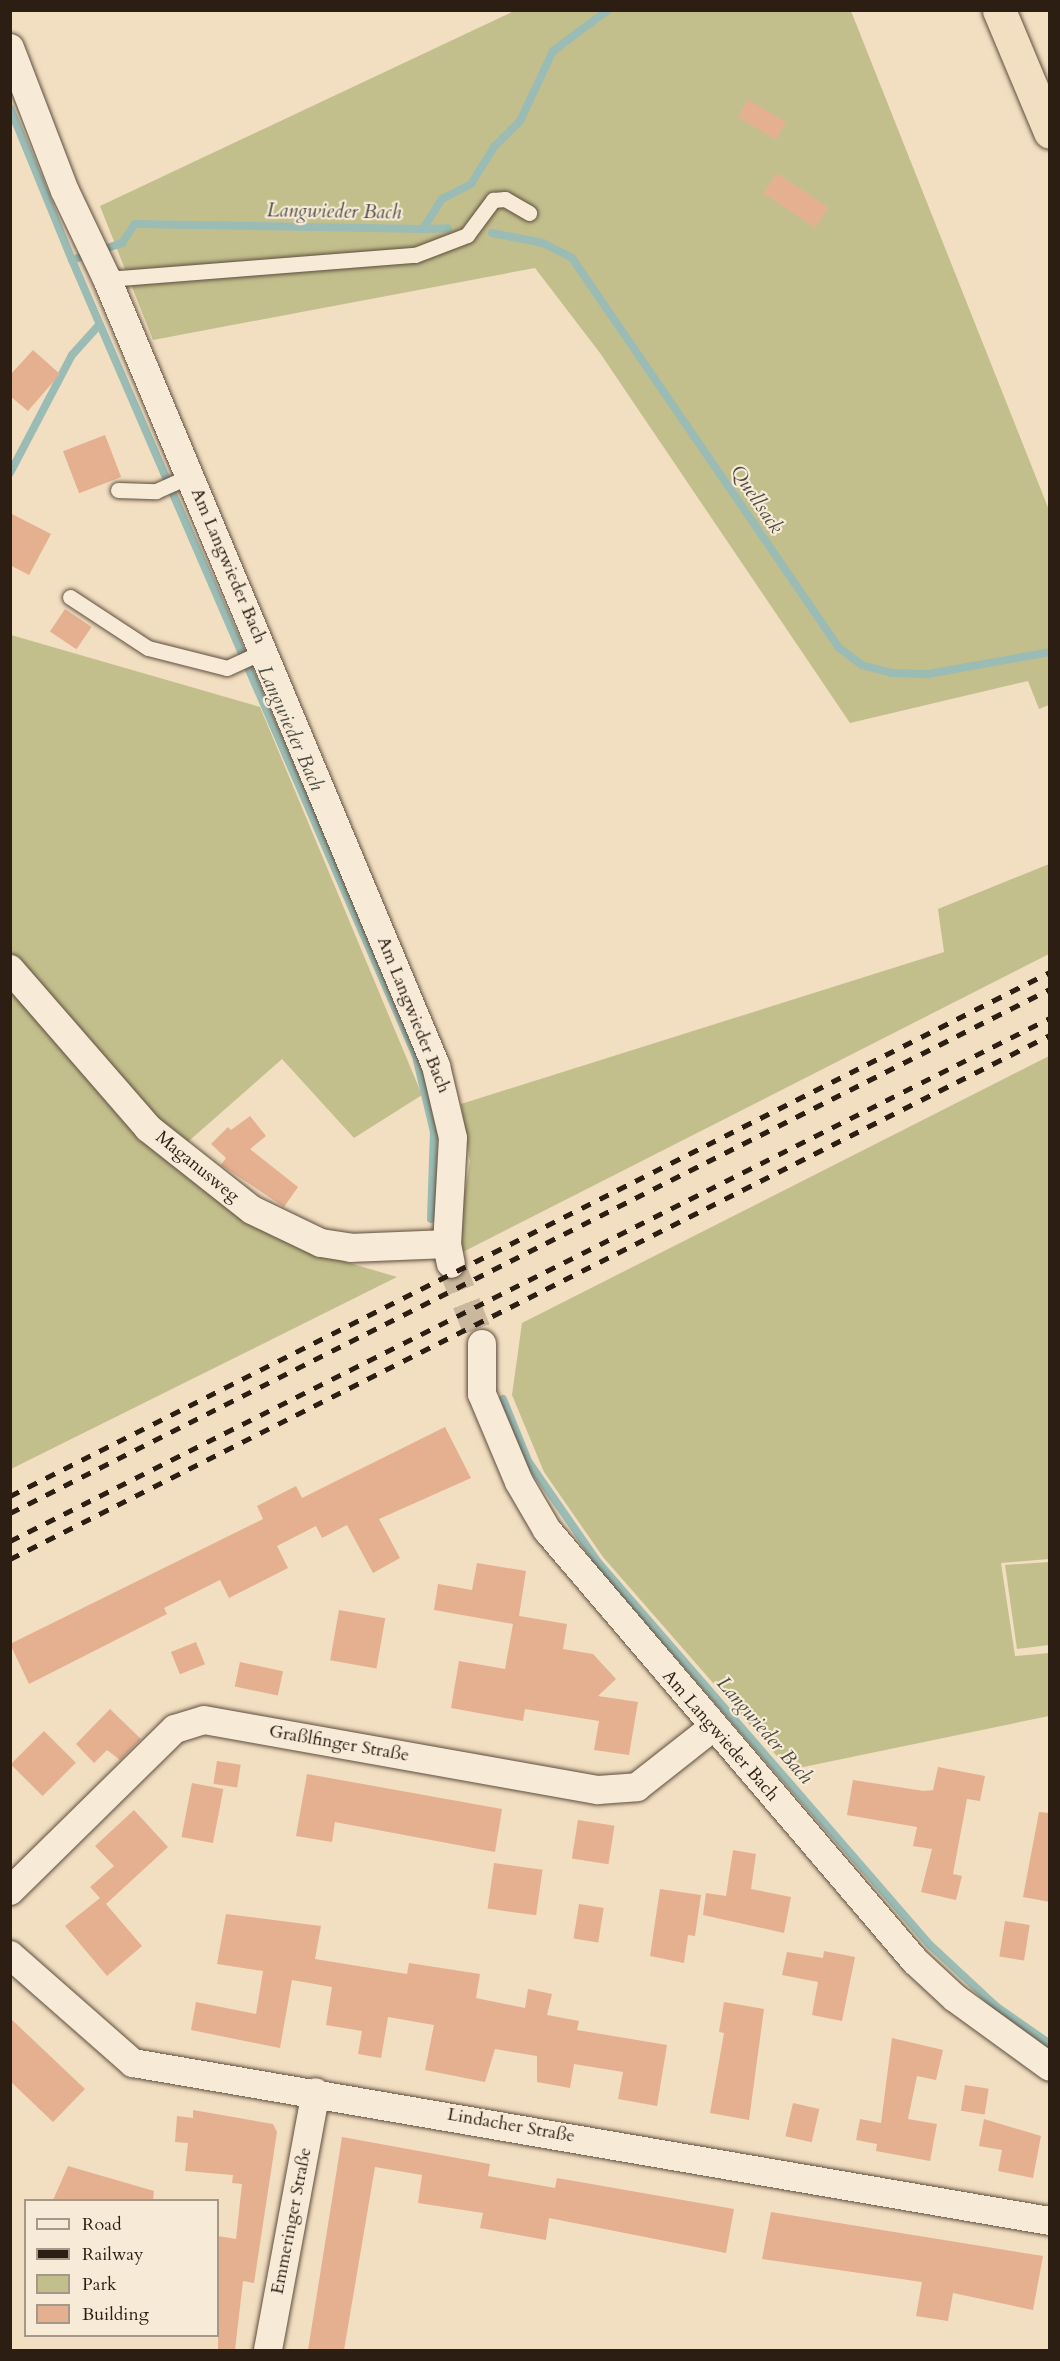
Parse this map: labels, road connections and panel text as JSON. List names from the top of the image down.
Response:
{
  "streets": {
    "street": [
      "Am Langwieder Bach",
      "Maganusweg",
      "Graßlfinger Straße",
      "Lindacher Straße",
      "Emmeringer Straße"
    ]
  },
  "crossings": [
    ["Am Langwieder Bach", "Maganusweg"],
    ["Am Langwieder Bach", "Graßlfinger Straße"],
    ["Lindacher Straße", "Emmeringer Straße"]
  ],
  "water": ["Langwieder Bach", "Quellsack"],
  "legend": [
    "Road",
    "Railway",
    "Park",
    "Building"
  ]
}
